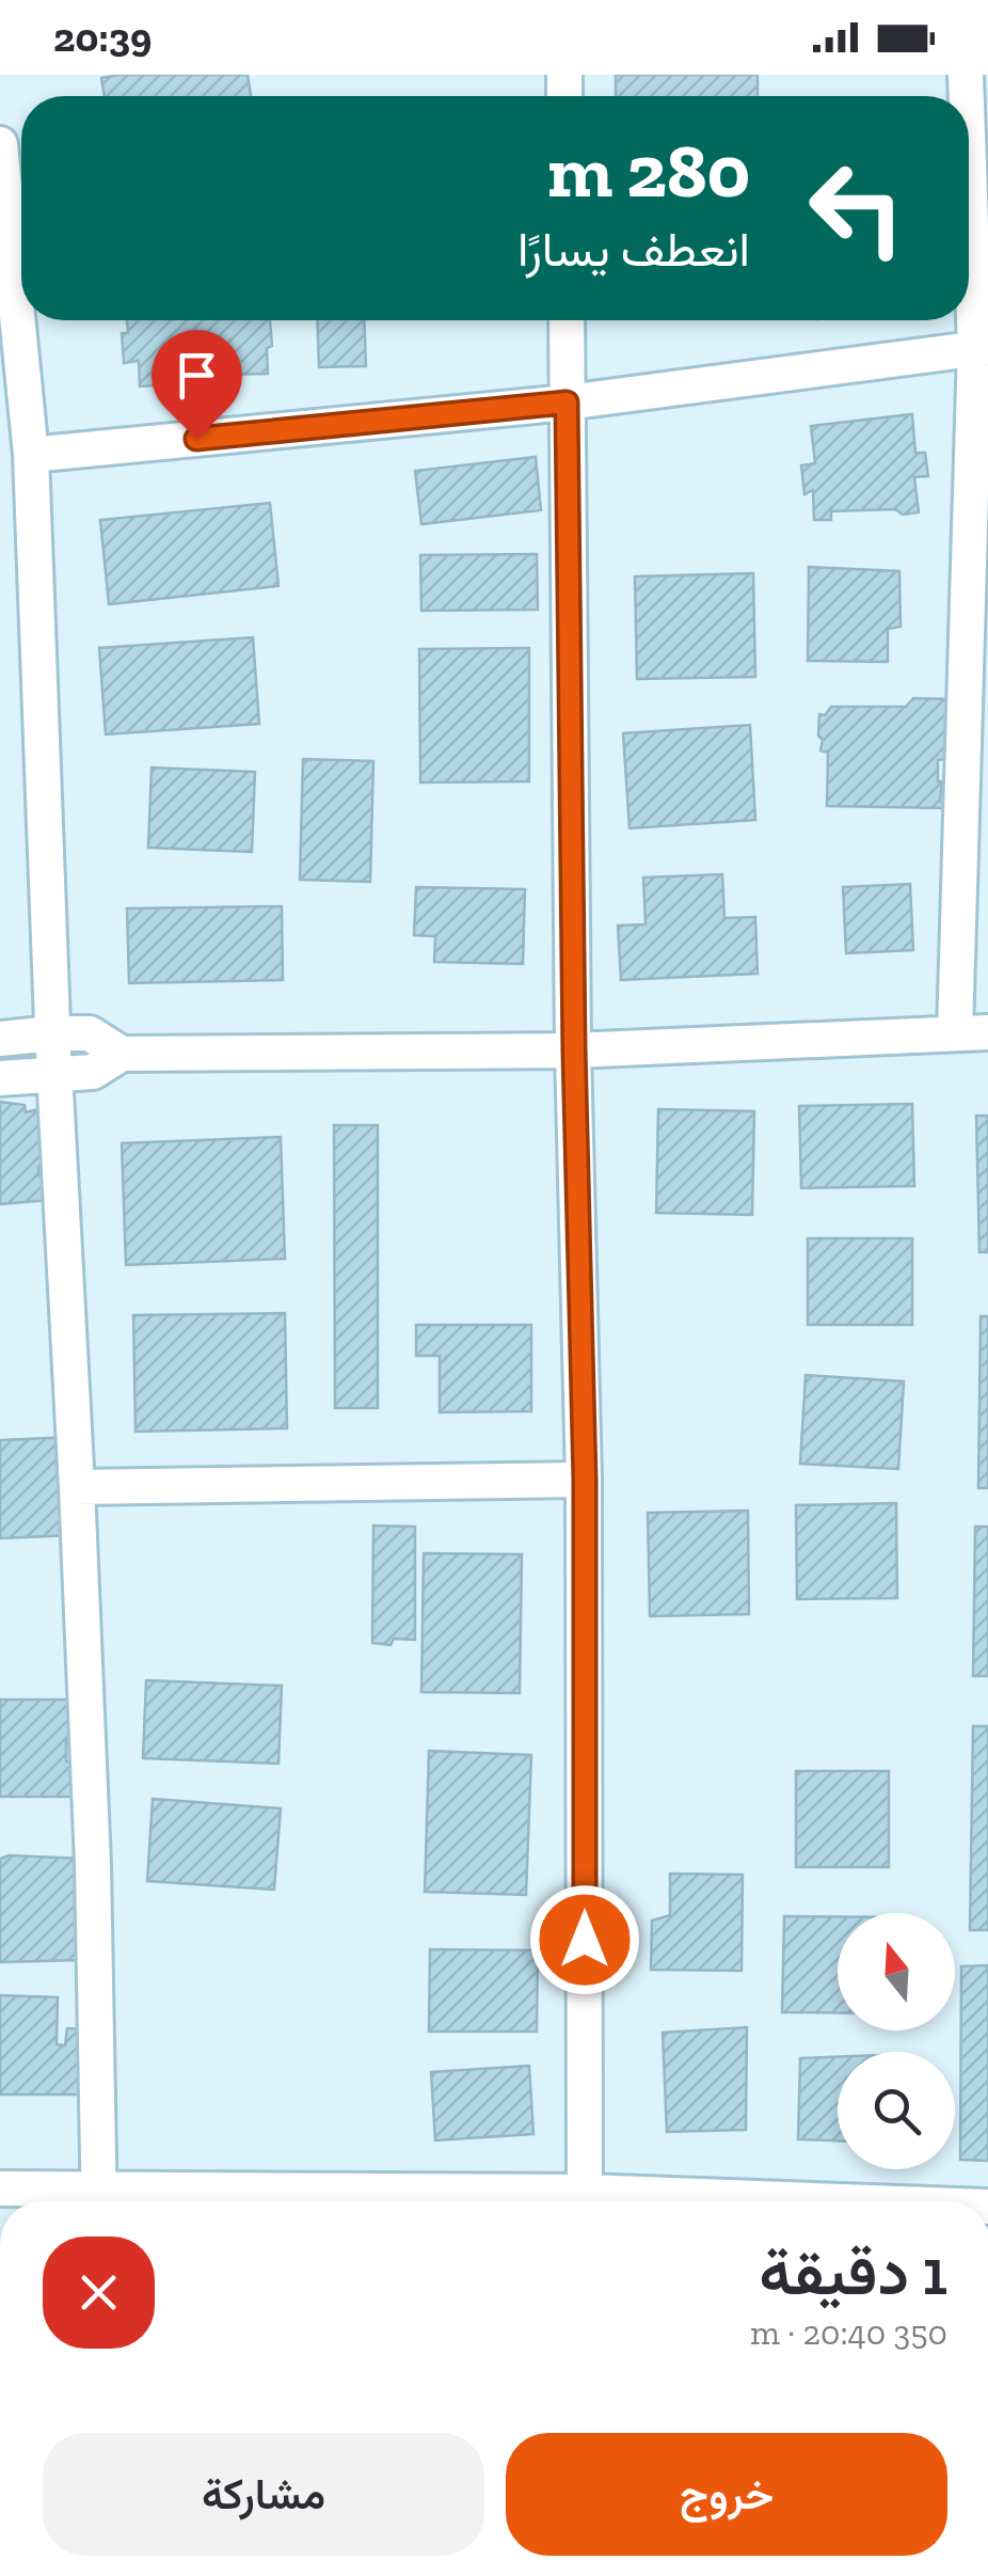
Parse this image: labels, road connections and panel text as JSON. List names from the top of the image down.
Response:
{
  "north": "top",
  "page": {
    "status": "20:39",
    "turn": ["280 m", "انعطف يسارًا"],
    "heading": ["1 دقيقة", "350 m · 20:40"],
    "buttons": ["خروج", "مشاركة"]
  }
}
